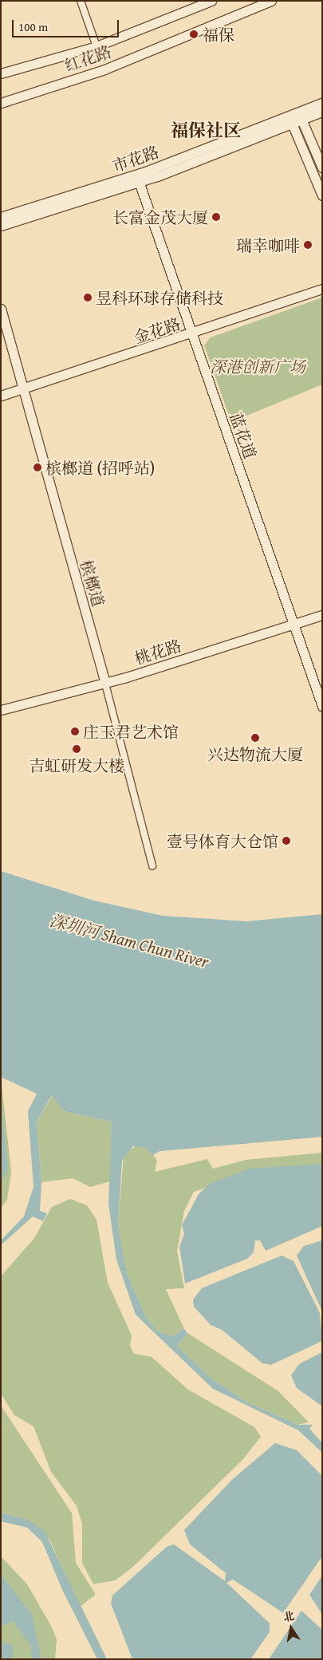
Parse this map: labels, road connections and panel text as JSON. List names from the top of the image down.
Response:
{
  "streets": {
    "street": [
      "红花路",
      "市花路",
      "金花路",
      "蓝花道",
      "槟榔道",
      "桃花路"
    ]
  },
  "crossings": [
    ["市花路", "蓝花道"],
    ["金花路", "蓝花道"],
    ["金花路", "槟榔道"],
    ["蓝花道", "桃花路"],
    ["槟榔道", "桃花路"]
  ],
  "districts": ["福保社区"],
  "water": ["深圳河 Sham Chun River"],
  "parks": ["深港创新广场"],
  "places": [
    "福保",
    "长富金茂大厦",
    "瑞幸咖啡",
    "昱科环球存储科技",
    "槟榔道 (招呼站)",
    "庄玉君艺术馆",
    "兴达物流大厦",
    "吉虹研发大楼",
    "壹号体育大仓馆"
  ],
  "scale_bar": "100 m",
  "north": "top"
}
